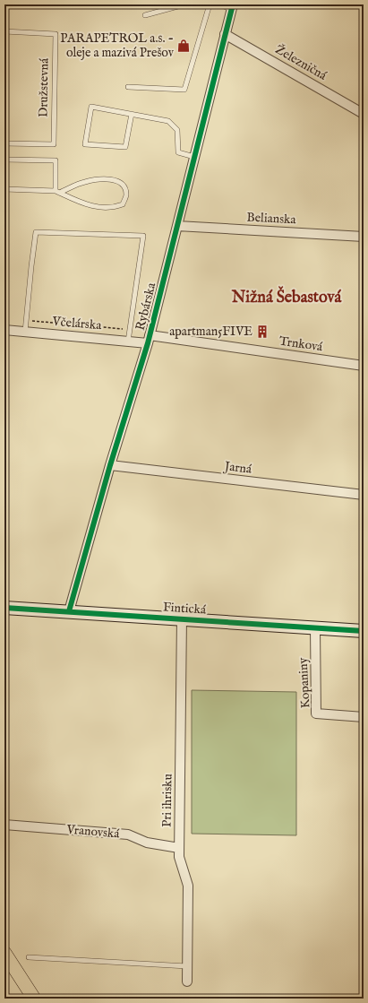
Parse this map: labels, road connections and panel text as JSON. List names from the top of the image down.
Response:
{
  "streets": {
    "street": [
      "Železničná",
      "Belianska",
      "Rybárska",
      "Včelárska",
      "Trnková",
      "Jarná",
      "Fintická",
      "Kopaniny",
      "Pri ihrisku",
      "Vranovská"
    ],
    "lane": ["Družstevná"]
  },
  "crossings": [
    ["Železničná", "Rybárska"],
    ["Belianska", "Rybárska"],
    ["Rybárska", "Včelárska"],
    ["Rybárska", "Trnková"],
    ["Rybárska", "Jarná"],
    ["Rybárska", "Fintická"],
    ["Včelárska", "Trnková"],
    ["Fintická", "Kopaniny"],
    ["Fintická", "Pri ihrisku"],
    ["Pri ihrisku", "Vranovská"]
  ],
  "districts": ["Nižná Šebastová"],
  "places": {
    "shop": ["PARAPETROL a.s. - oleje a mazivá Prešov"],
    "building": ["apartman5FIVE"]
  }
}
